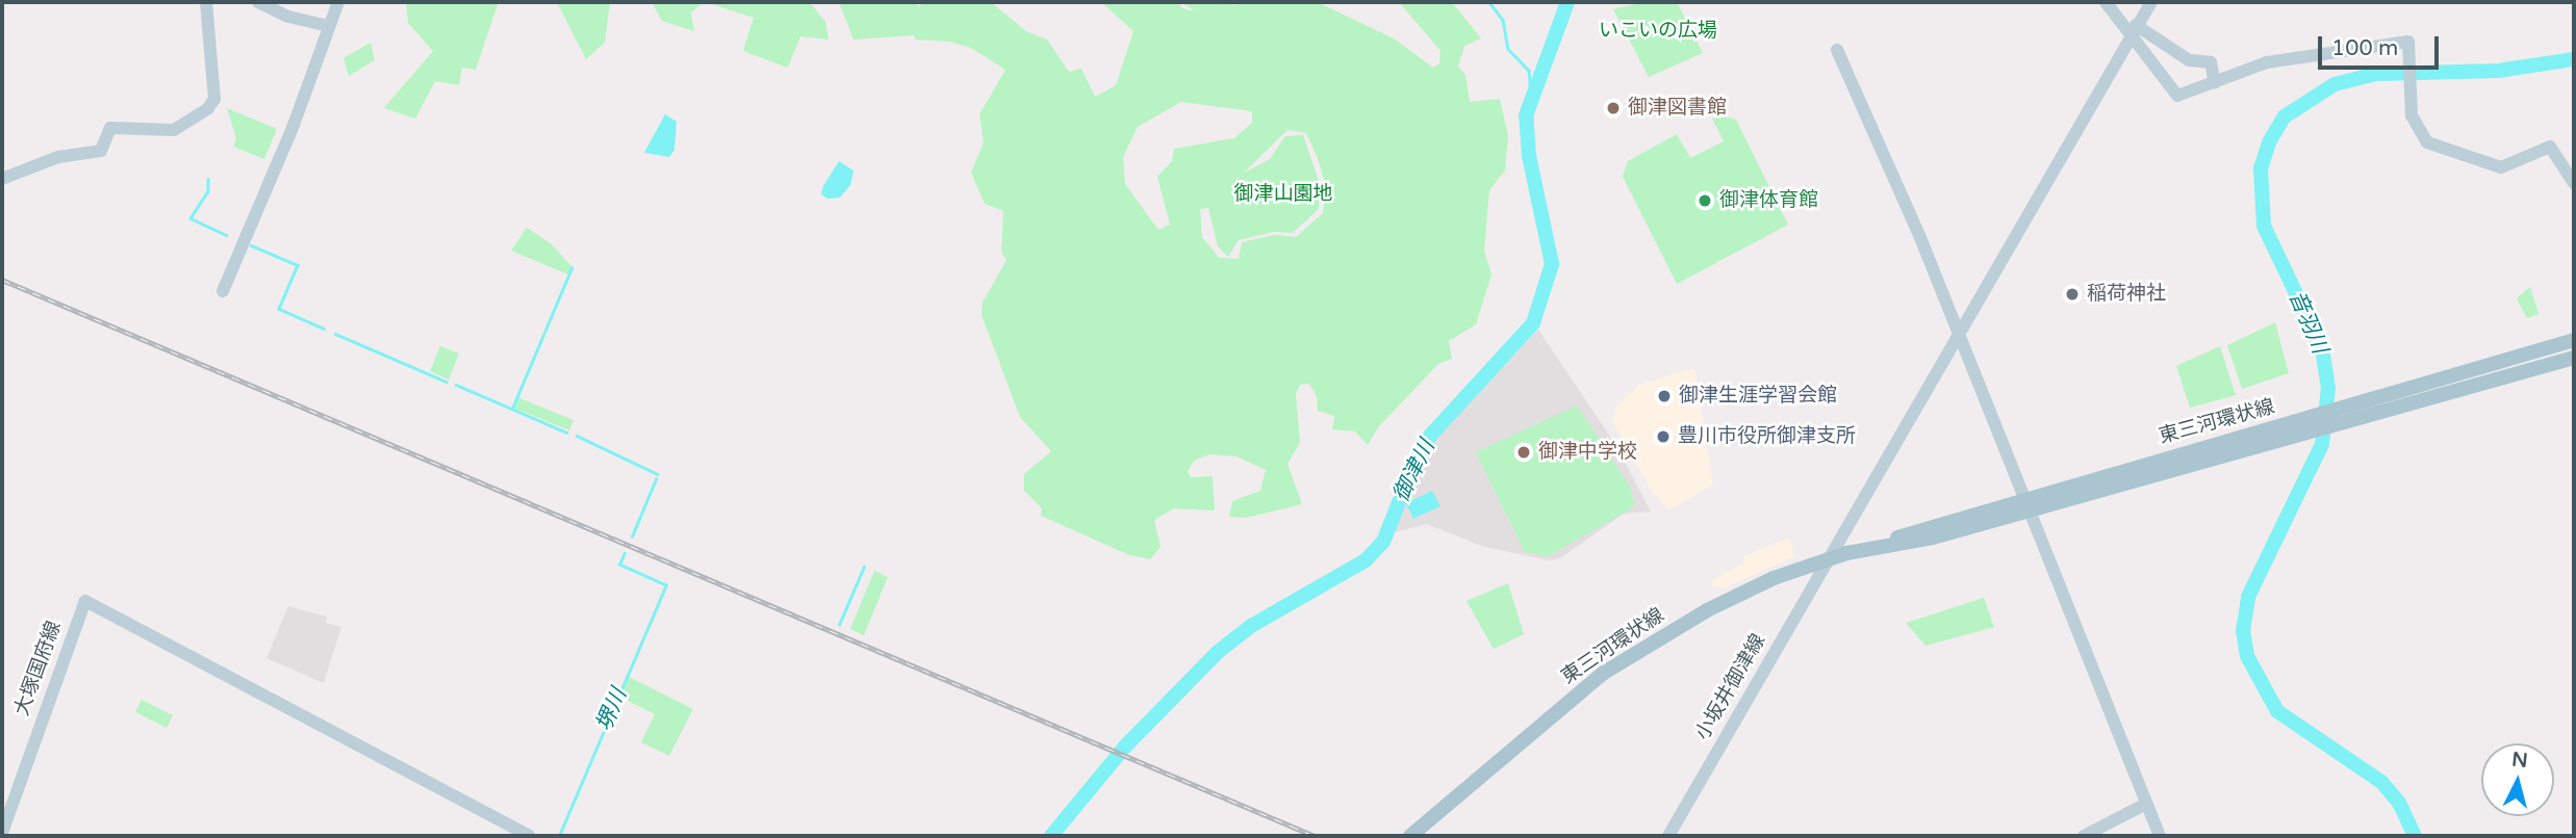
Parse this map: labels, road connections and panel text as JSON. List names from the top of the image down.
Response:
{
  "streets": {
    "main road": ["東三河環状線"],
    "street": ["大塚国府線", "小坂井御津線"]
  },
  "crossings": [
    ["東三河環状線", "小坂井御津線"]
  ],
  "water": ["音羽川", "御津川", "堺川"],
  "parks": ["いこいの広場", "御津山園地"],
  "places": [
    "御津図書館",
    "御津体育館",
    "稲荷神社",
    "御津生涯学習会館",
    "豊川市役所御津支所",
    "御津中学校"
  ],
  "scale_bar": "100 m",
  "north": "top"
}
